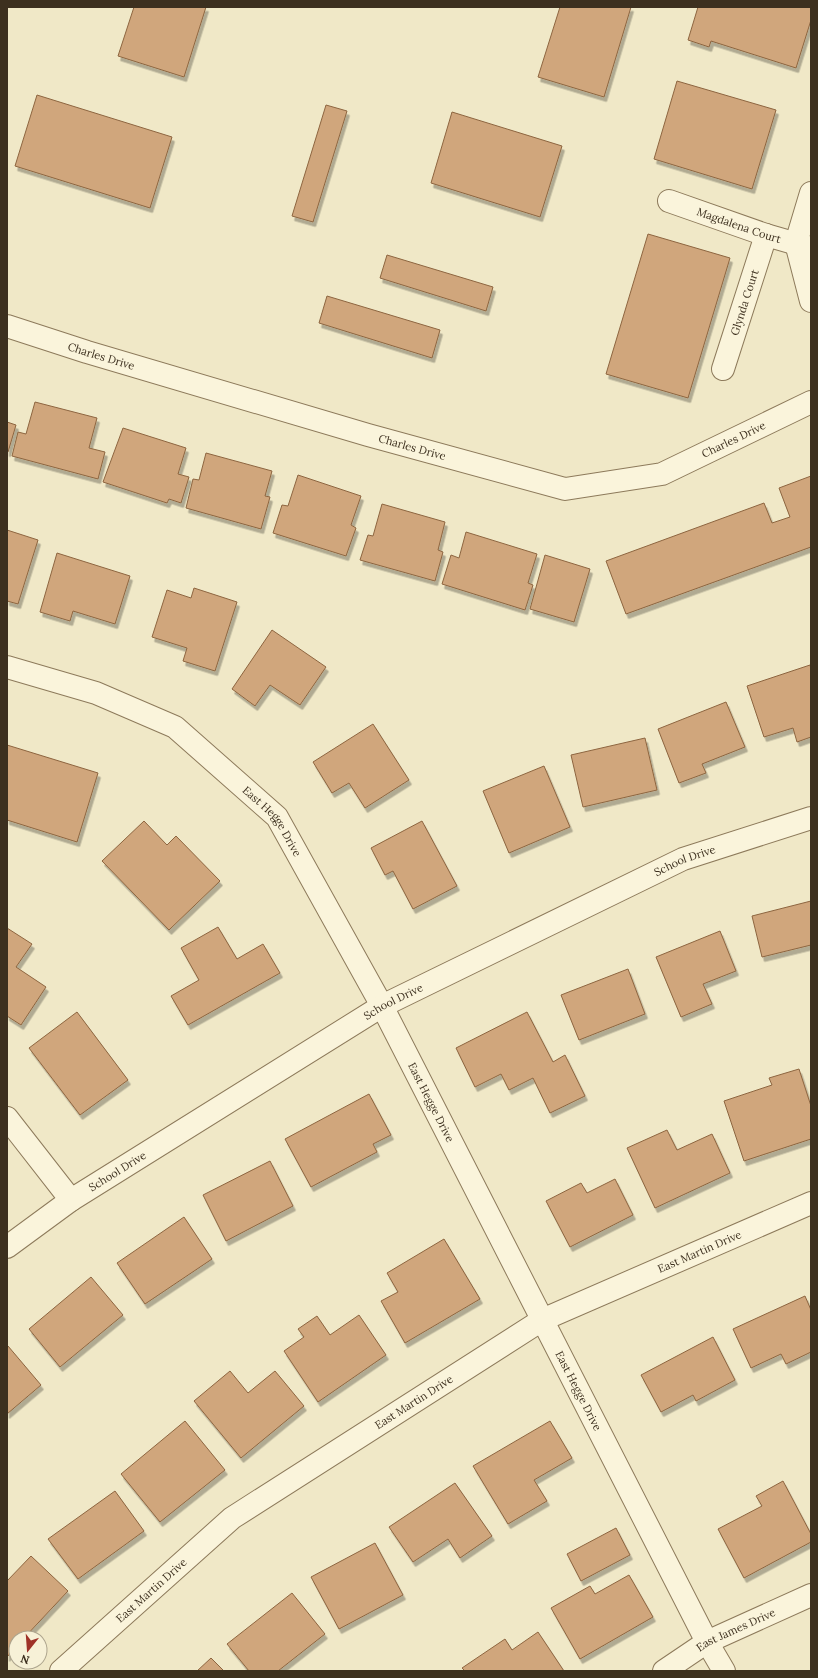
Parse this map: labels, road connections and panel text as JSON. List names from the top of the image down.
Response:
{
  "streets": {
    "street": [
      "Magdalena Court",
      "Glynda Court",
      "Charles Drive",
      "East Hegge Drive",
      "School Drive",
      "East Martin Drive",
      "East James Drive"
    ]
  },
  "crossings": [
    ["Magdalena Court", "Glynda Court"],
    ["East Hegge Drive", "School Drive"],
    ["East Hegge Drive", "East Martin Drive"],
    ["East Hegge Drive", "East James Drive"]
  ],
  "north": "bottom"
}
